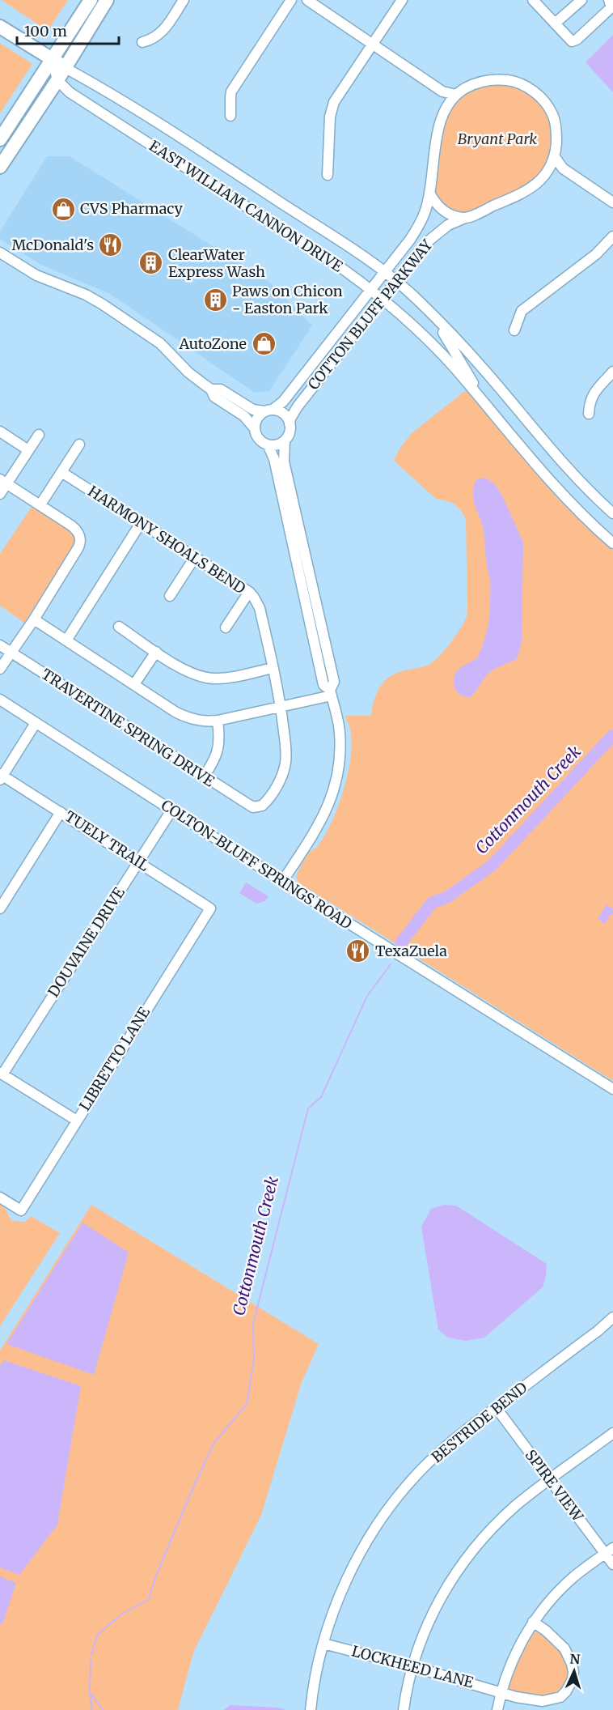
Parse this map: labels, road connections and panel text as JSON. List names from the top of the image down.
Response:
{
  "streets": {
    "main road": ["EAST WILLIAM CANNON DRIVE"],
    "street": [
      "COTTON BLUFF PARKWAY",
      "HARMONY SHOALS BEND",
      "TRAVERTINE SPRING DRIVE",
      "TUELY TRAIL",
      "COLTON-BLUFF SPRINGS ROAD",
      "DOUVAINE DRIVE",
      "LIBRETTO LANE",
      "BESTRIDE BEND",
      "SPIRE VIEW",
      "LOCKHEED LANE"
    ]
  },
  "crossings": [
    ["EAST WILLIAM CANNON DRIVE", "COTTON BLUFF PARKWAY"],
    ["HARMONY SHOALS BEND", "TRAVERTINE SPRING DRIVE"],
    ["TUELY TRAIL", "DOUVAINE DRIVE"],
    ["TUELY TRAIL", "LIBRETTO LANE"],
    ["COLTON-BLUFF SPRINGS ROAD", "DOUVAINE DRIVE"],
    ["BESTRIDE BEND", "SPIRE VIEW"],
    ["BESTRIDE BEND", "LOCKHEED LANE"]
  ],
  "water": ["Cottonmouth Creek"],
  "parks": ["Bryant Park"],
  "places": {
    "shop": ["CVS Pharmacy", "AutoZone"],
    "restaurant": ["McDonald's", "TexaZuela"],
    "building": ["ClearWater Express Wash", "Paws on Chicon - Easton Park"]
  },
  "scale_bar": "100 m",
  "north": "top"
}
